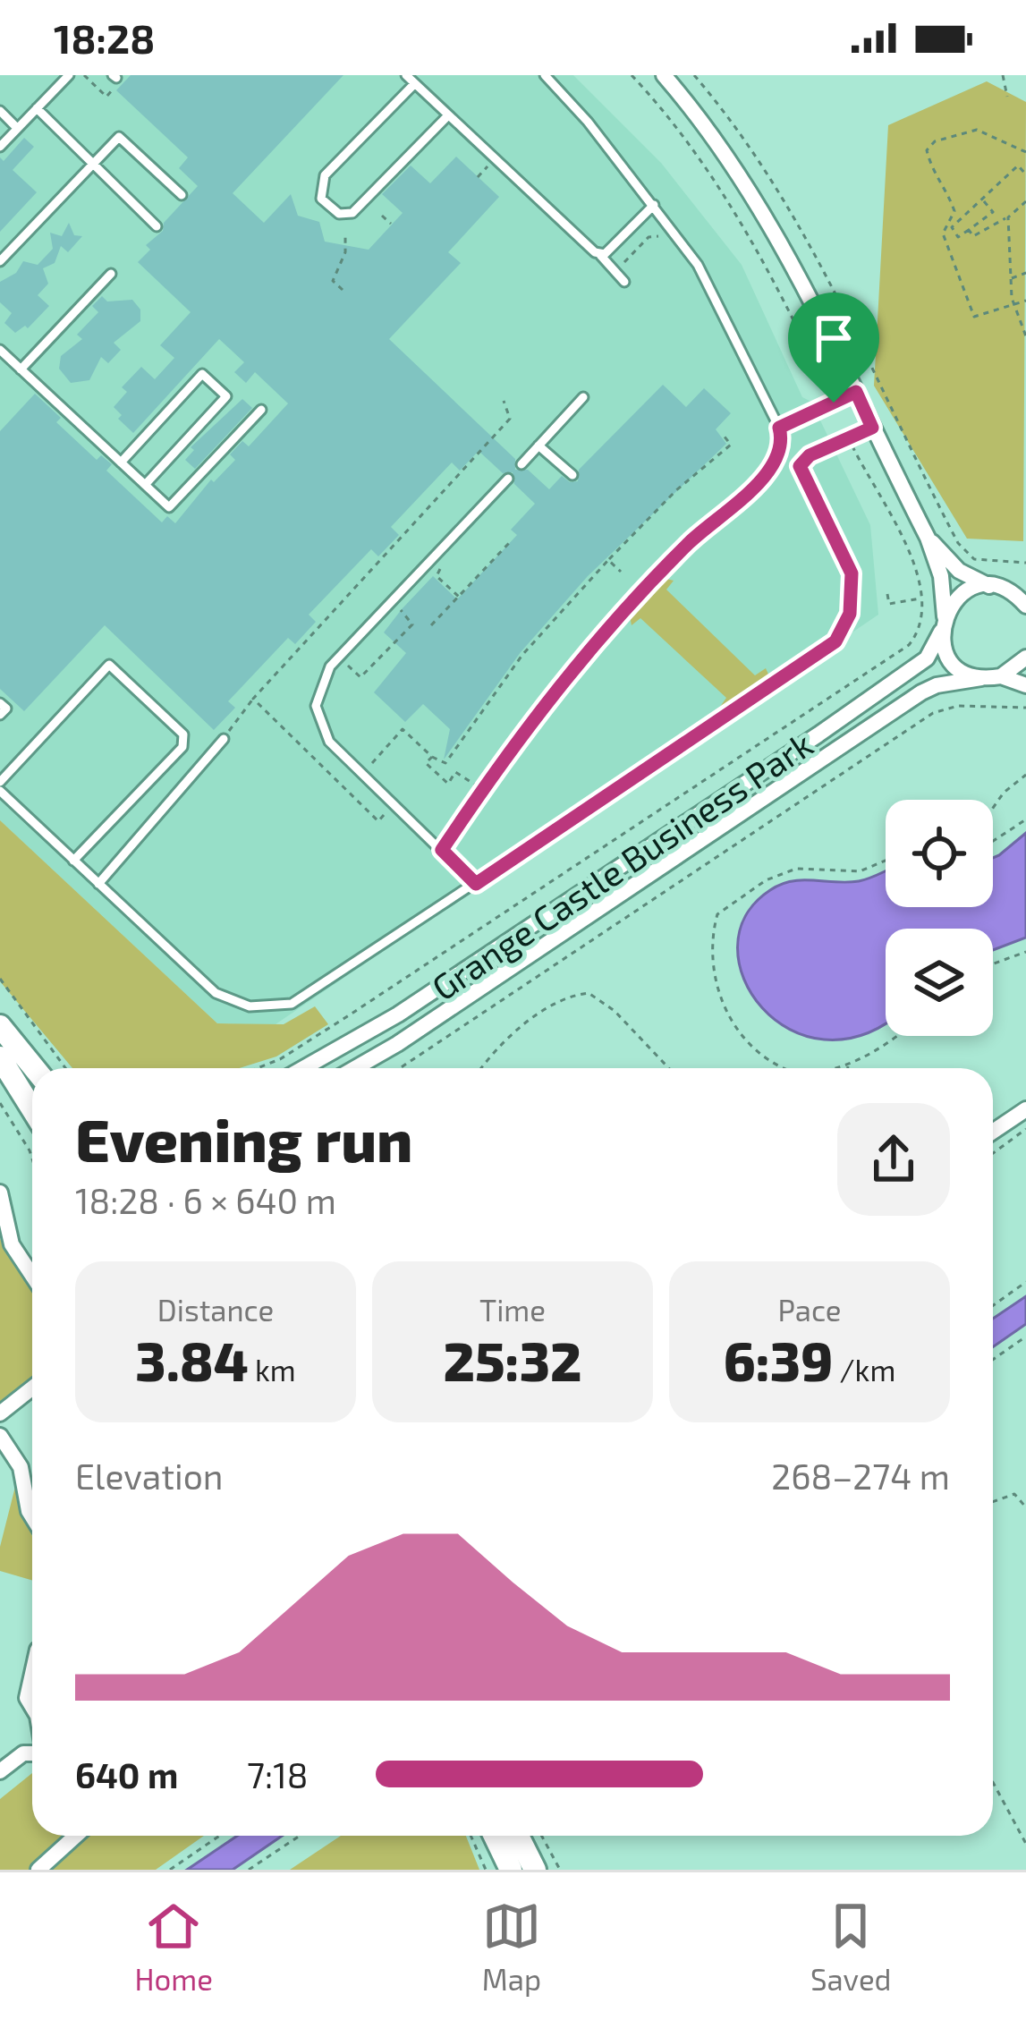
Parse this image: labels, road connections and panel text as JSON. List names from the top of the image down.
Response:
{
  "streets": {
    "street": ["Grange Castle Business Park"]
  },
  "page": {
    "status": "18:28",
    "heading": ["Evening run", "18:28 · 6 × 640 m"],
    "stats": [
      ["Distance", "3.84 km"],
      ["Time", "25:32"],
      ["Pace", "6:39 /km"]
    ],
    "chart": ["Elevation", "268–274 m"],
    "list": [
      {
        "name": "640 m",
        "note": "7:18"
      }
    ],
    "tabs": ["Home", "Map", "Saved"]
  }
}
